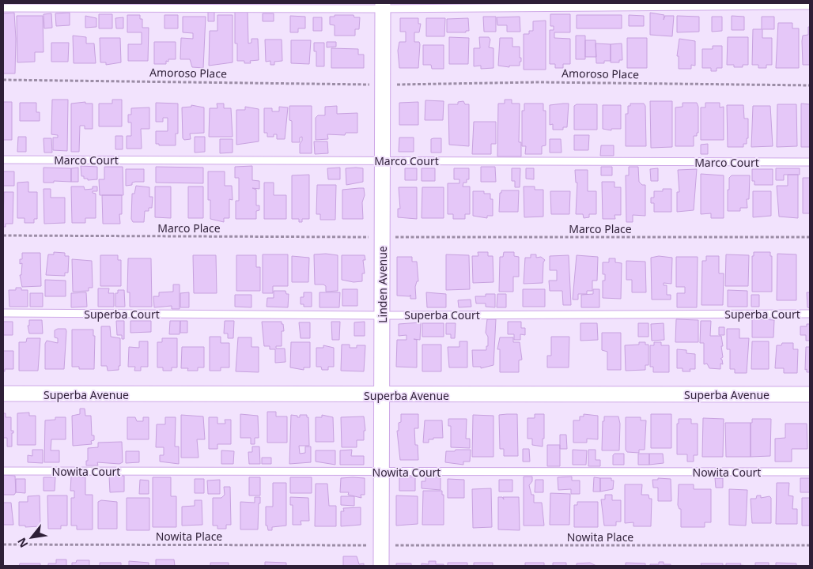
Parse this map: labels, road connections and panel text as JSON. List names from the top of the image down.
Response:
{
  "streets": {
    "street": ["Linden Avenue", "Superba Avenue"],
    "lane": ["Marco Court", "Superba Court", "Nowita Court"],
    "path": ["Amoroso Place", "Marco Place", "Nowita Place"]
  },
  "crossings": [
    ["Marco Court", "Linden Avenue"],
    ["Linden Avenue", "Superba Court"],
    ["Linden Avenue", "Superba Avenue"],
    ["Linden Avenue", "Nowita Court"]
  ],
  "north": "bottom left"
}
